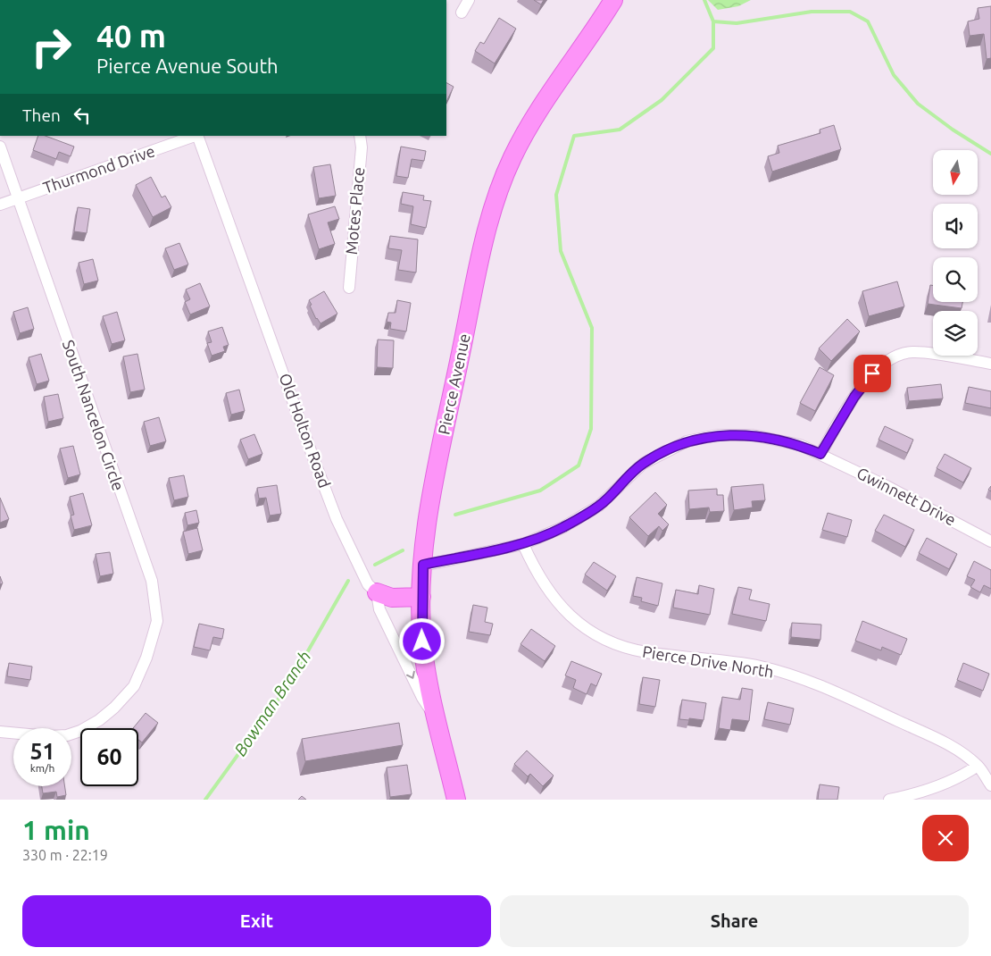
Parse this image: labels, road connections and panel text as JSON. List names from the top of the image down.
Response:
{
  "streets": {
    "main road": ["Pierce Avenue"],
    "street": [
      "Thurmond Drive",
      "Motes Place",
      "South Nancelon Circle",
      "Old Holton Road",
      "Gwinnett Drive",
      "Pierce Drive North"
    ]
  },
  "crossings": [
    ["Thurmond Drive", "South Nancelon Circle"],
    ["Pierce Avenue", "Old Holton Road"],
    ["Pierce Avenue", "Gwinnett Drive"],
    ["Gwinnett Drive", "Pierce Drive North"]
  ],
  "water": ["Bowman Branch"],
  "north": "bottom",
  "page": {
    "turn": ["40 m", "Pierce Avenue South"],
    "then": "Then",
    "speed": "51 km/h",
    "limit": "60",
    "heading": ["1 min", "330 m · 22:19"],
    "buttons": ["Exit", "Share"]
  }
}
